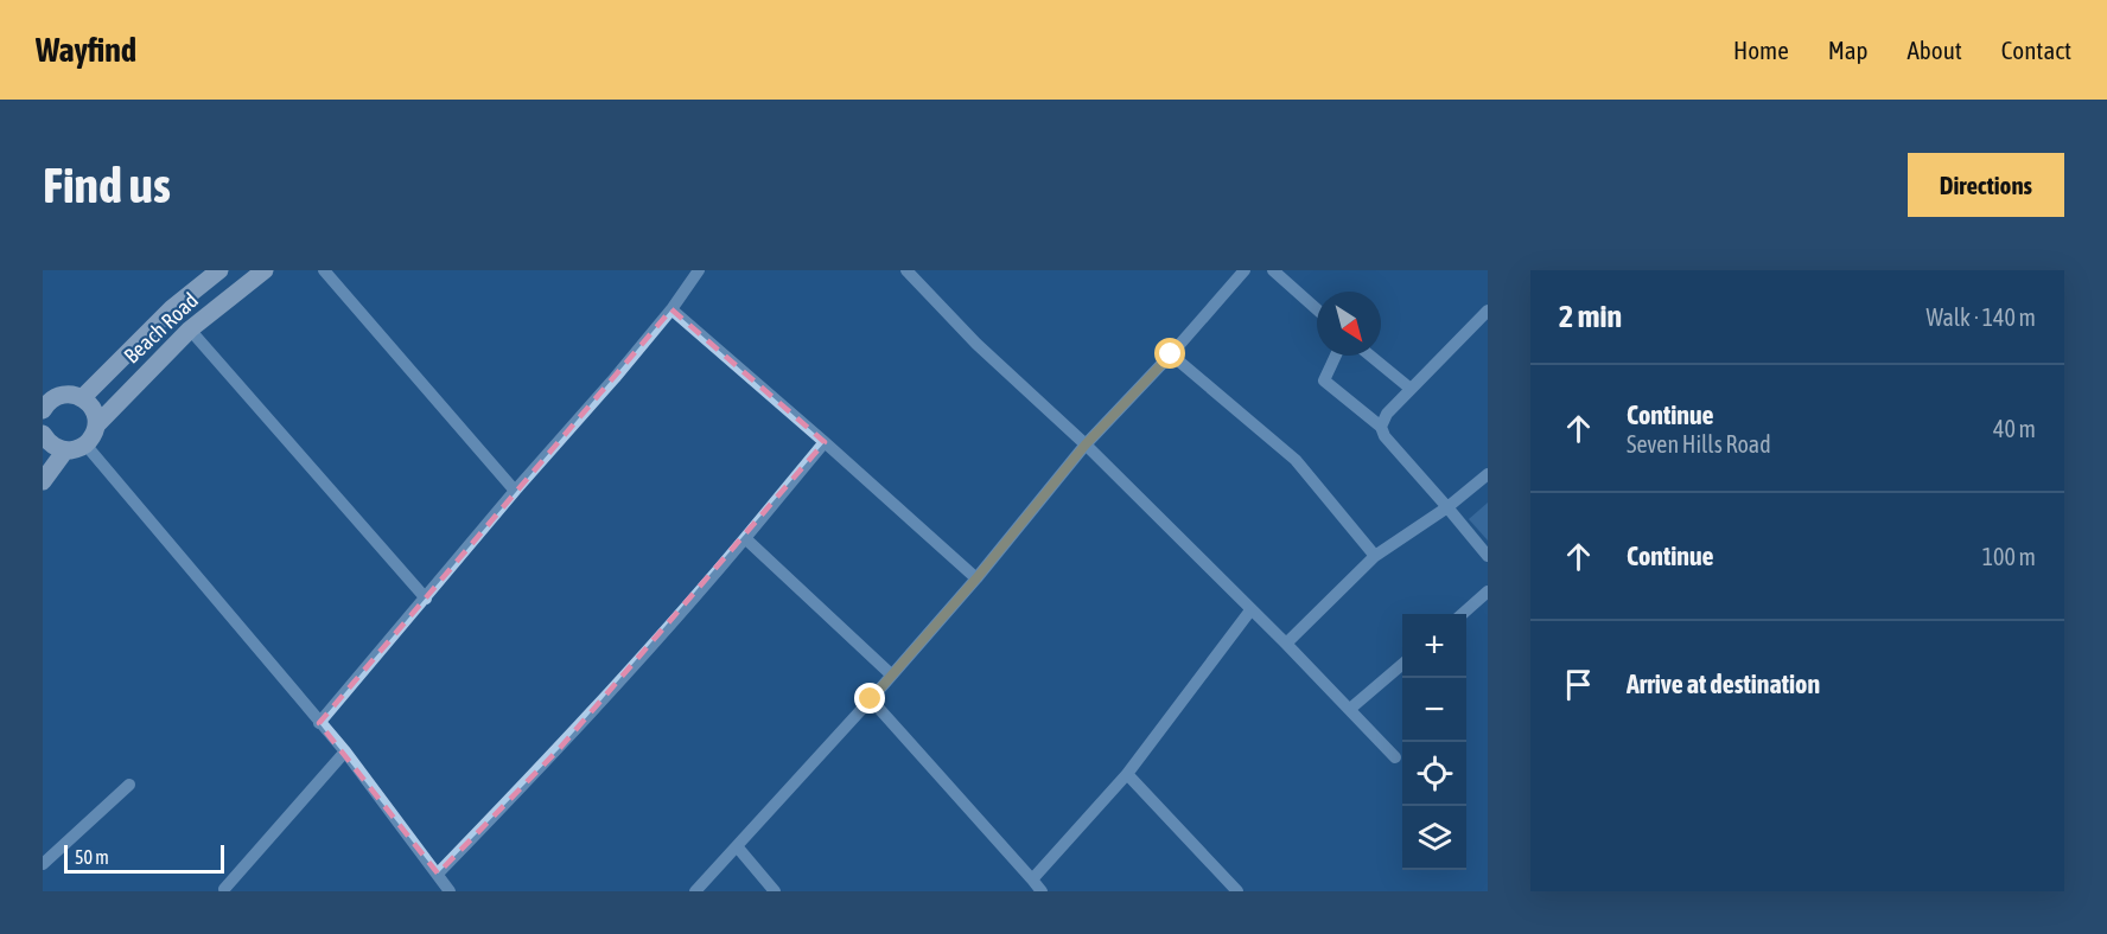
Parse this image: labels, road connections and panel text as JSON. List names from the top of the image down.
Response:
{
  "streets": {
    "main road": ["Beach Road"]
  },
  "scale_bar": "50 m",
  "north": "bottom right",
  "page": {
    "header": "Wayfind",
    "nav": [
      "Home",
      "Map",
      "About",
      "Contact"
    ],
    "buttons": "Directions",
    "title": "Find us",
    "heading": ["2 min", "Walk · 140 m"],
    "list": [
      ["Continue", "Seven Hills Road", "40 m"],
      ["Continue", "100 m"],
      "Arrive at destination"
    ],
    "map_buttons": ["+", "−"],
    "scale": "50 m"
  }
}
